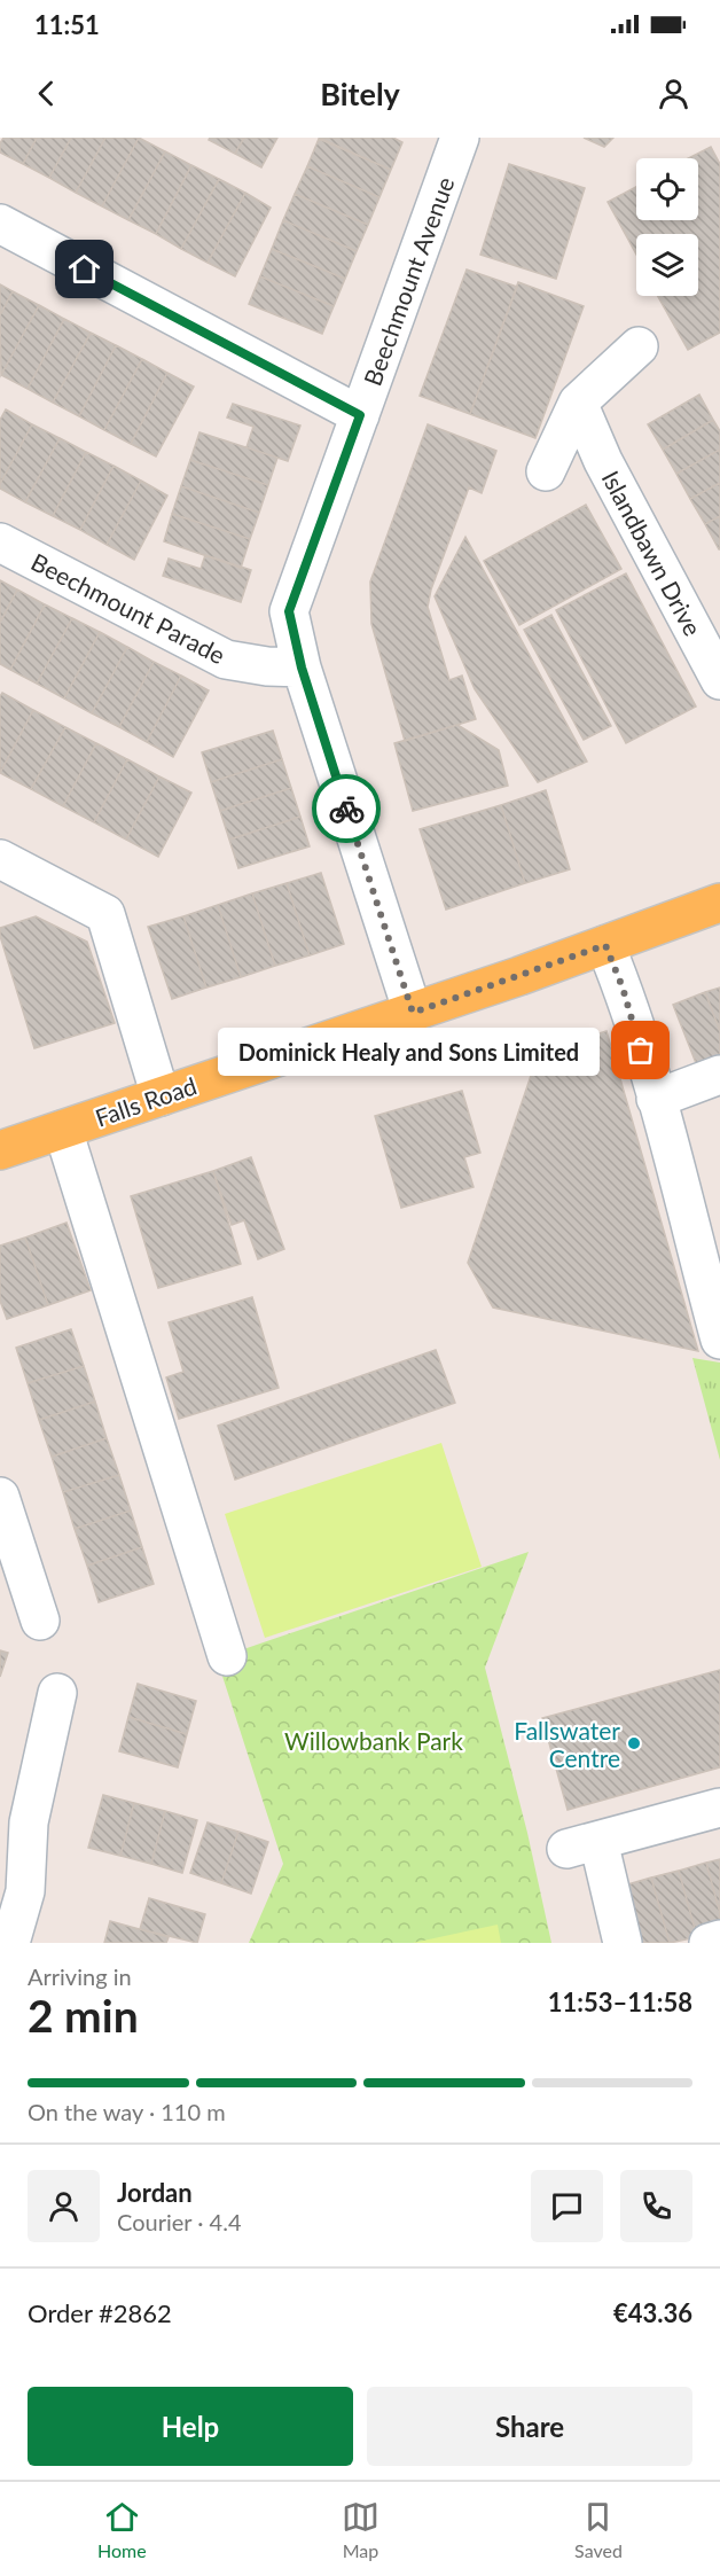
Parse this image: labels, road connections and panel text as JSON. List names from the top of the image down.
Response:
{
  "streets": {
    "main road": ["Falls Road"],
    "street": ["Beechmount Avenue", "Islandbawn Drive", "Beechmount Parade"]
  },
  "crossings": [
    ["Beechmount Avenue", "Beechmount Parade"],
    ["Beechmount Avenue", "Falls Road"]
  ],
  "parks": ["Willowbank Park"],
  "places": ["Dominick Healy and Sons Limited", "Fallswater Centre"],
  "page": {
    "status": "11:51",
    "header": "Bitely",
    "bubble": "Dominick Healy and Sons Limited",
    "heading": ["2 min", "Arriving in", "11:53–11:58"],
    "panel": [
      "Jordan",
      "Courier · 4.4",
      "Order #2862",
      "€43.36"
    ],
    "bar": "On the way · 110 m",
    "buttons": ["Help", "Share"],
    "tabs": ["Home", "Map", "Saved"]
  }
}
